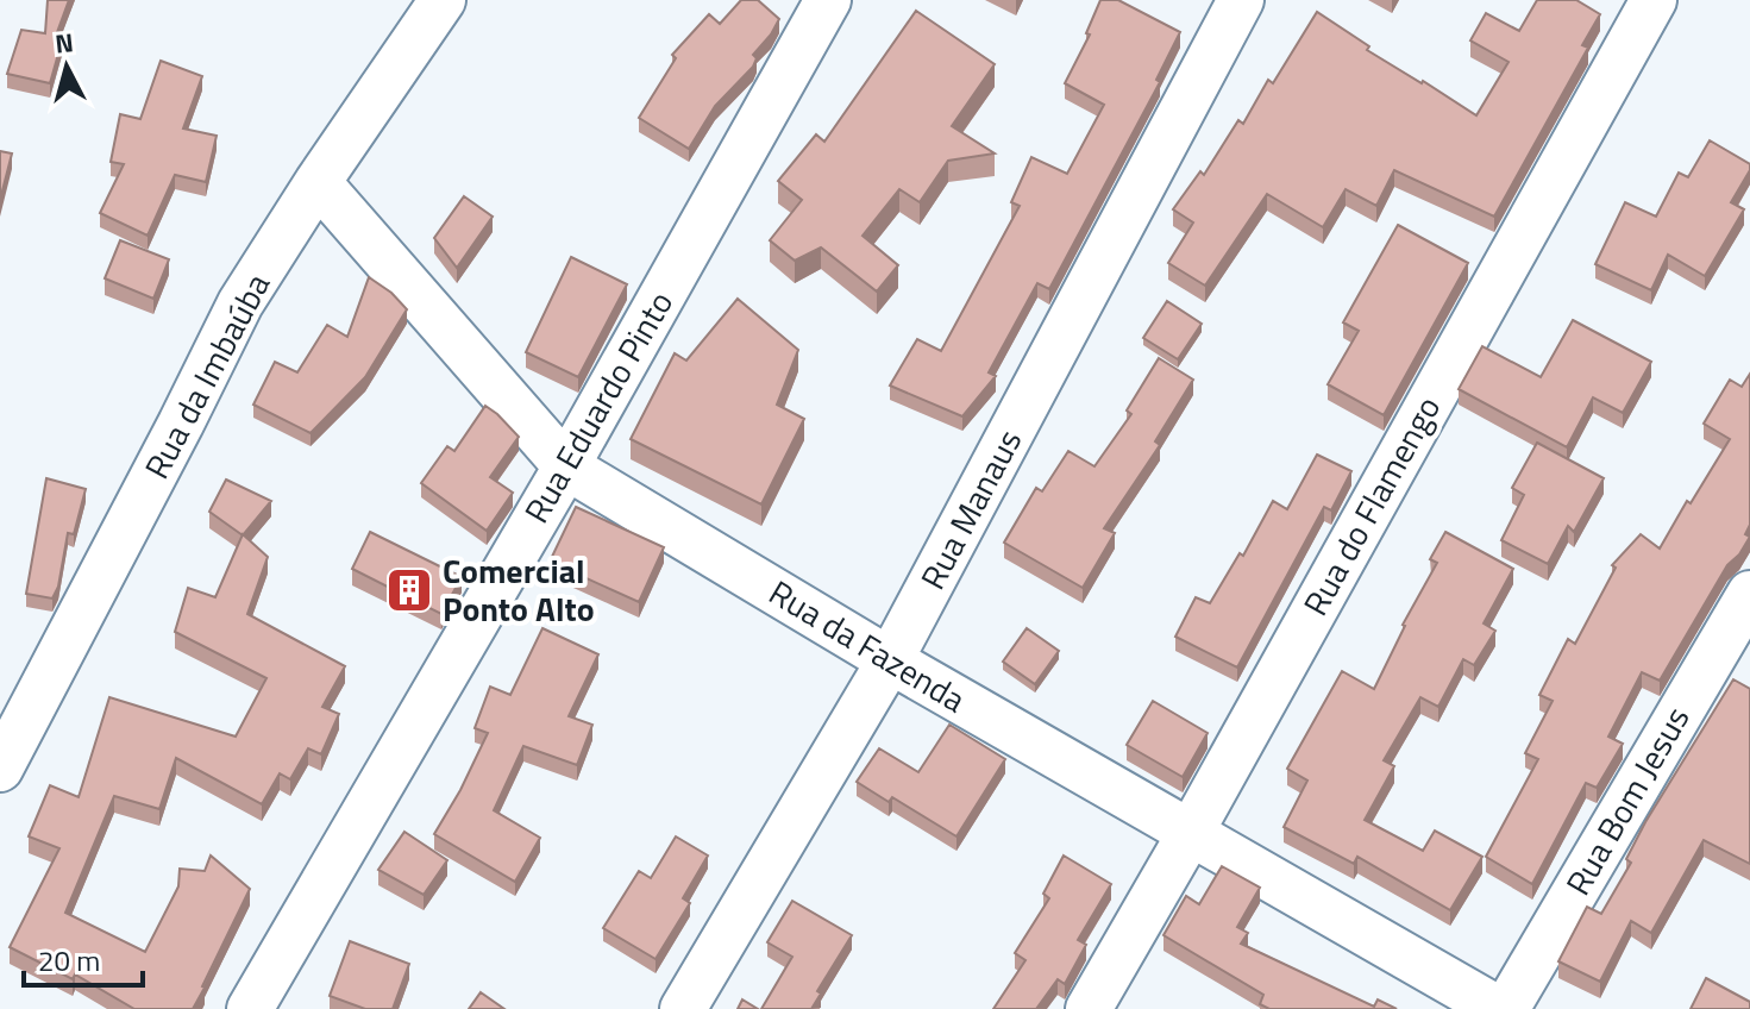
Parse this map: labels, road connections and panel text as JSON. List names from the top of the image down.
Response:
{
  "streets": {
    "street": [
      "Rua da Imbaúba",
      "Rua Eduardo Pinto",
      "Rua do Flamengo",
      "Rua Manaus",
      "Rua da Fazenda",
      "Rua Bom Jesus"
    ]
  },
  "crossings": [
    ["Rua da Imbaúba", "Rua da Fazenda"],
    ["Rua Eduardo Pinto", "Rua da Fazenda"],
    ["Rua do Flamengo", "Rua da Fazenda"],
    ["Rua Manaus", "Rua da Fazenda"]
  ],
  "places": {
    "building": ["Comercial Ponto Alto"]
  },
  "scale_bar": "20 m",
  "north": "top"
}
